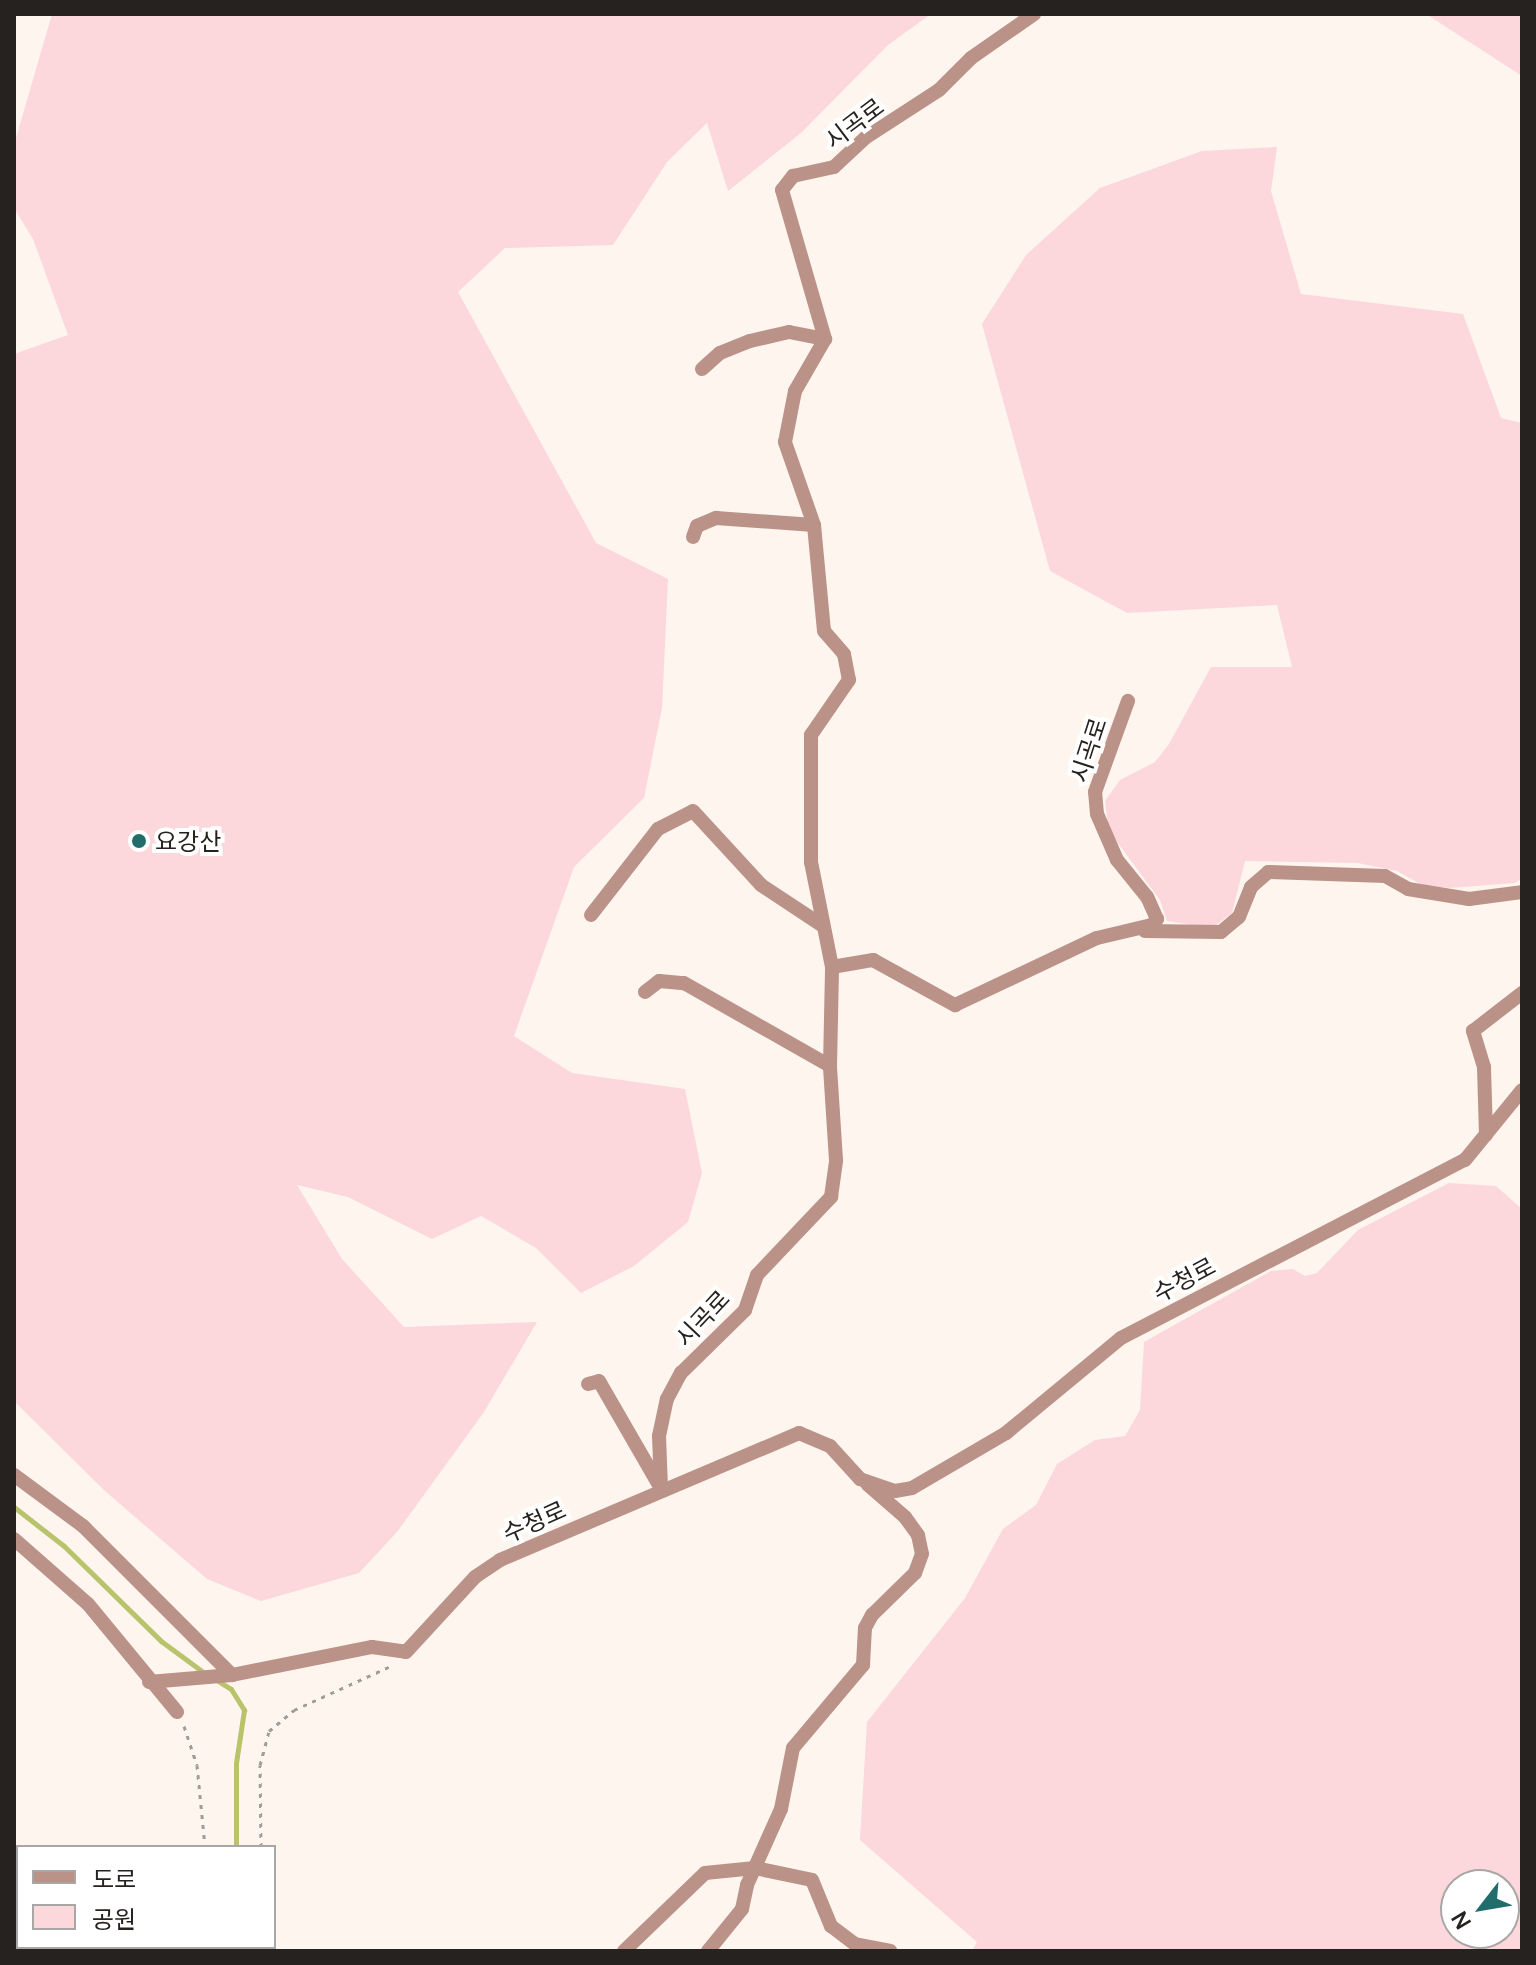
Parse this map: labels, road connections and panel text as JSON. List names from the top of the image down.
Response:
{
  "streets": {
    "street": ["시곡로", "수청로"]
  },
  "crossings": [
    ["시곡로", "수청로"]
  ],
  "places": ["요강산"],
  "legend": ["도로", "공원"],
  "north": "bottom left"
}
